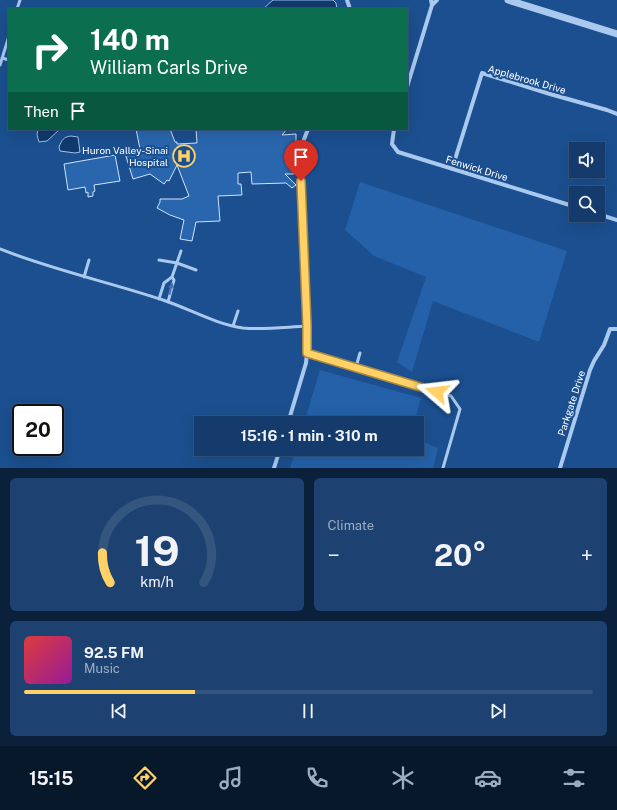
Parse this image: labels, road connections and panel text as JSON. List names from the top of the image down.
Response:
{
  "streets": {
    "street": ["Applebrook Drive", "Fenwick Drive", "Parkgate Drive"]
  },
  "crossings": [
    ["Applebrook Drive", "Fenwick Drive"]
  ],
  "places": {
    "hospital": ["Huron Valley-Sinai Hospital"]
  },
  "page": {
    "turn": ["140 m", "William Carls Drive"],
    "then": "Then",
    "limit": "20",
    "trip": "15:16 · 1 min · 310 m",
    "tile": "Climate",
    "heat": ["−", "20°", "+"],
    "song": ["92.5 FM", "Music"],
    "tabs": "15:15",
    "gauge": ["19", "km/h"]
  }
}
